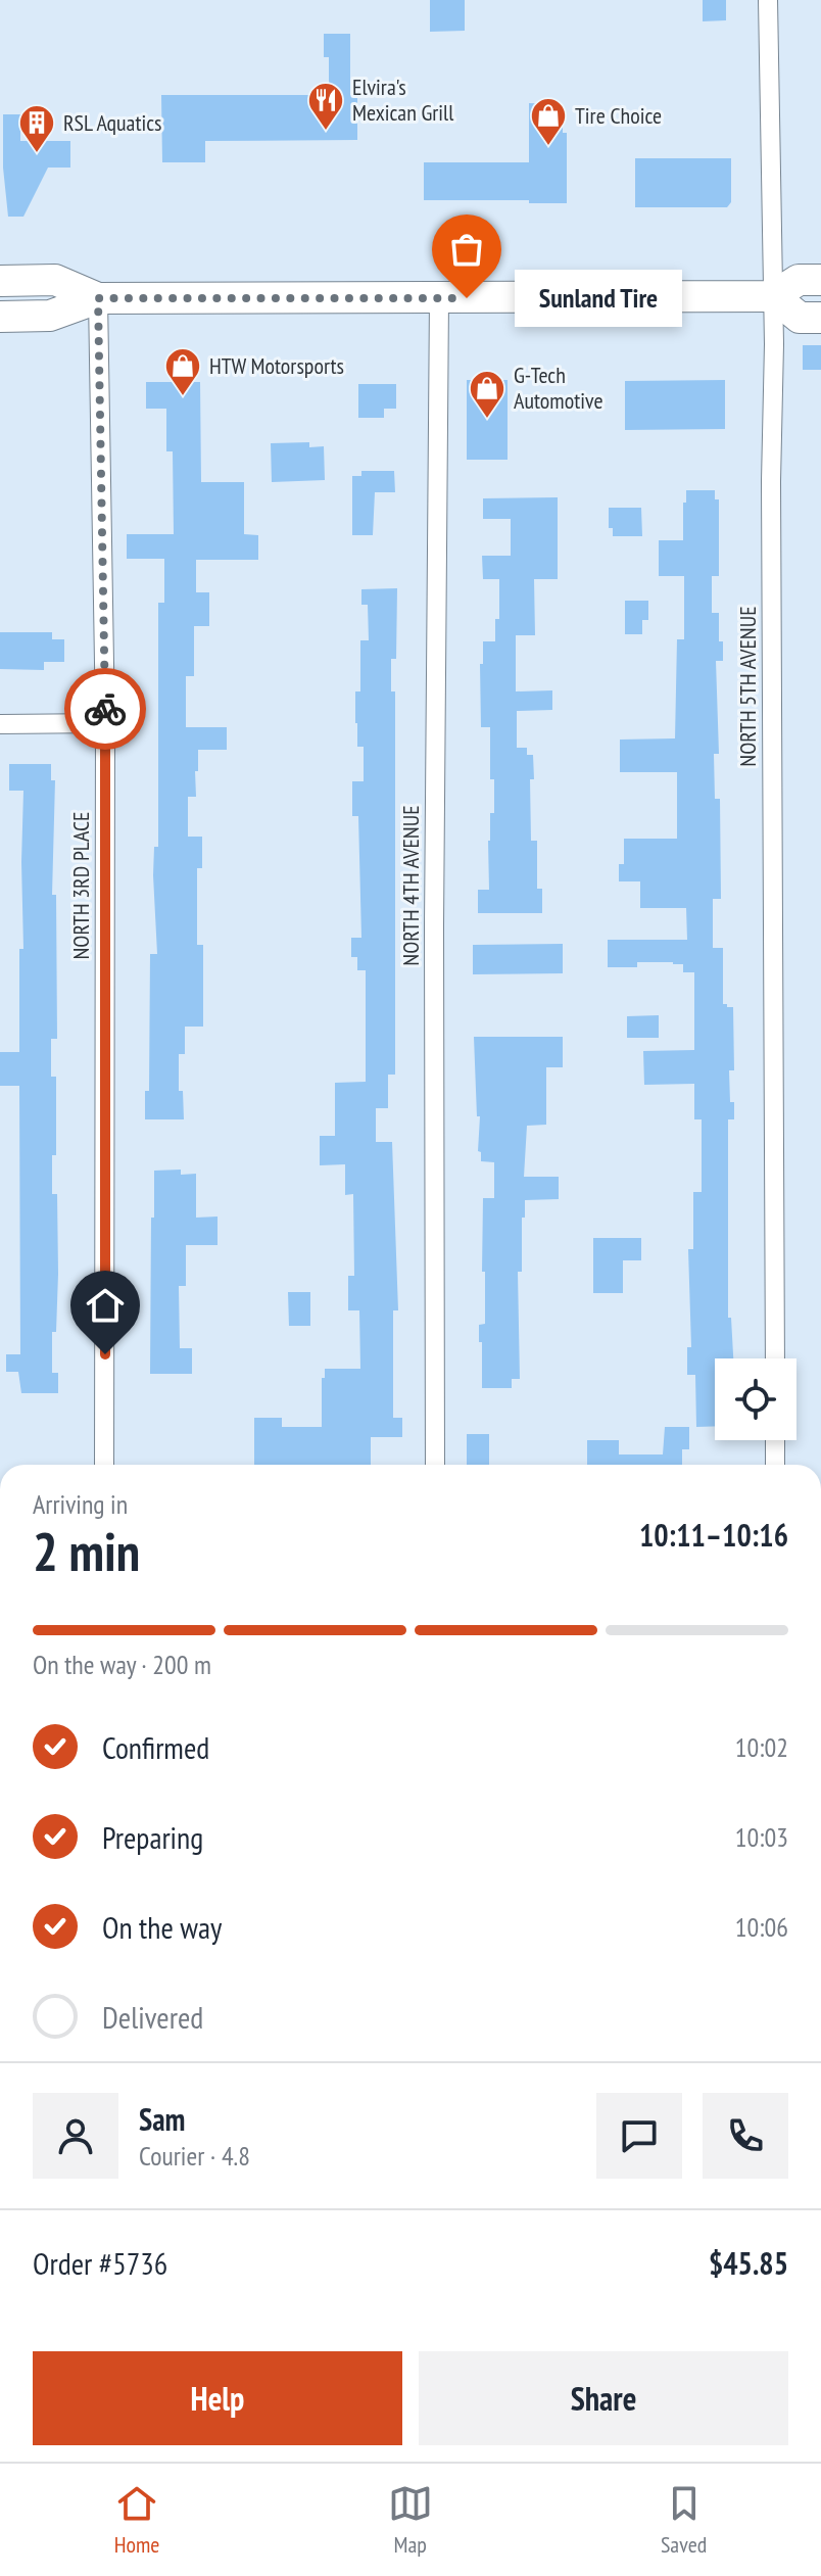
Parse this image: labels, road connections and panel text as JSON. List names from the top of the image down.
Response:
{
  "streets": {
    "street": ["NORTH 5TH AVENUE", "NORTH 3RD PLACE", "NORTH 4TH AVENUE"]
  },
  "places": {
    "restaurant": ["Elvira's Mexican Grill"],
    "shop": ["Tire Choice", "HTW Motorsports", "G-Tech Automotive"],
    "building": ["RSL Aquatics"],
    "other": ["Sunland Tire"]
  },
  "page": {
    "bubble": "Sunland Tire",
    "heading": ["2 min", "Arriving in", "10:11–10:16"],
    "panel": [
      "Sam",
      "Courier · 4.8",
      "Order #5736",
      "$45.85"
    ],
    "bar": "On the way · 200 m",
    "list": [
      ["Confirmed", "10:02"],
      ["Preparing", "10:03"],
      ["On the way", "10:06"],
      "Delivered"
    ],
    "buttons": ["Help", "Share"],
    "tabs": ["Home", "Map", "Saved"]
  }
}
